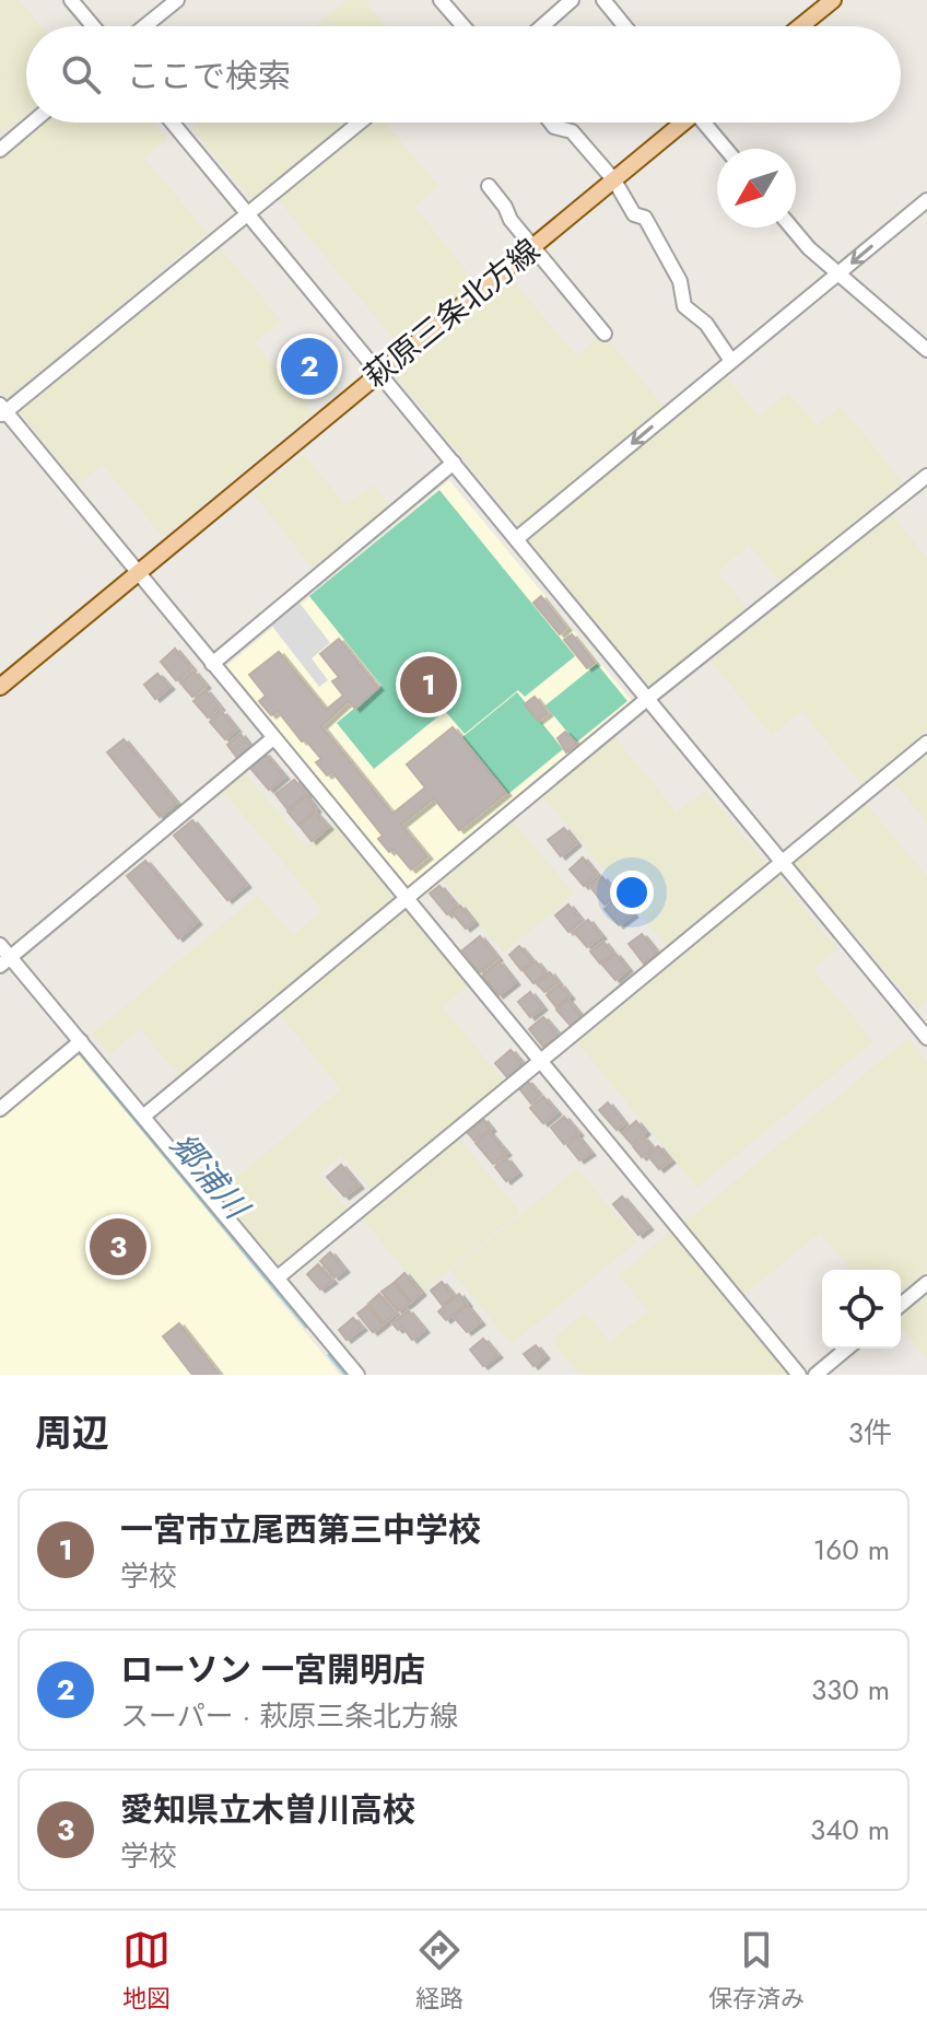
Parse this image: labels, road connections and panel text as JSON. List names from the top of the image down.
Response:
{
  "streets": {
    "main road": ["萩原三条北方線"]
  },
  "water": ["郷浦川"],
  "north": "bottom left",
  "page": {
    "search": "ここで検索",
    "pins": ["2", "1", "3"],
    "heading": ["周辺", "3件"],
    "list": [
      {
        "mark": "1",
        "name": "一宮市立尾西第三中学校",
        "note": "学校",
        "value": "160 m"
      },
      {
        "mark": "2",
        "name": "ローソン 一宮開明店",
        "note": "スーパー · 萩原三条北方線",
        "value": "330 m"
      },
      {
        "mark": "3",
        "name": "愛知県立木曽川高校",
        "note": "学校",
        "value": "340 m"
      }
    ],
    "nav": ["地図", "経路", "保存済み"]
  }
}
